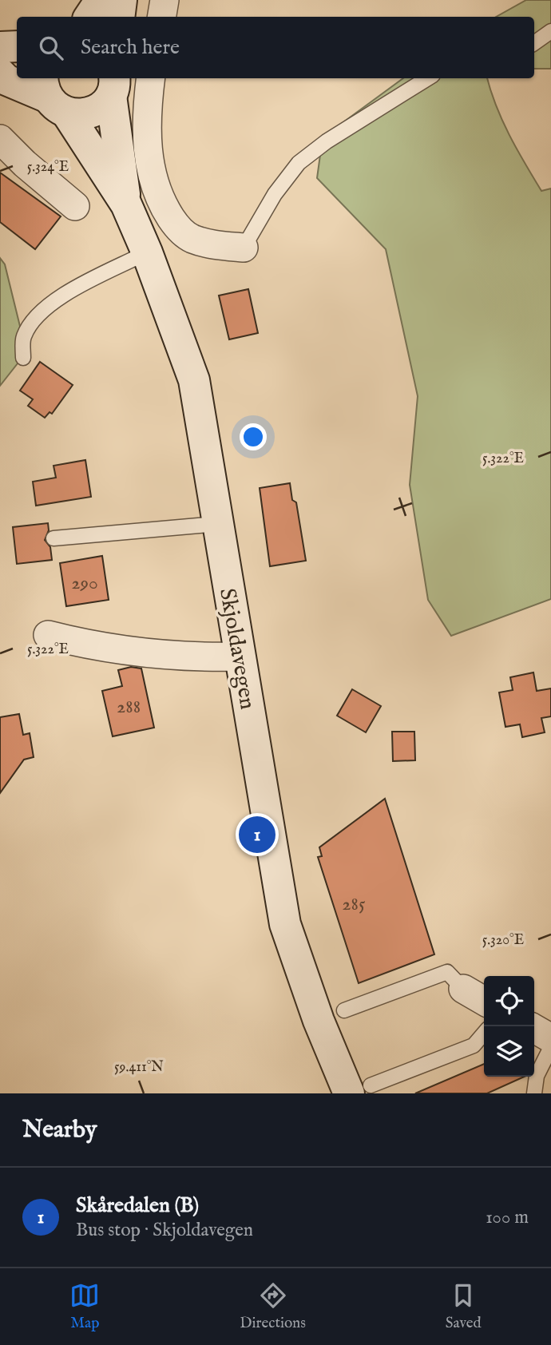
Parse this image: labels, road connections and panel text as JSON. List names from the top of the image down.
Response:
{
  "streets": {
    "main road": ["Skjoldavegen"]
  },
  "house_numbers": ["290", "288", "285"],
  "page": {
    "search": "Search here",
    "pins": "1",
    "heading": "Nearby",
    "list": [
      {
        "mark": "1",
        "name": "Skåredalen (B)",
        "note": "Bus stop · Skjoldavegen",
        "value": "100 m"
      }
    ],
    "nav": ["Map", "Directions", "Saved"]
  },
  "coordinates": [
    "5.324°E",
    "5.322°E",
    "5.320°E",
    "59.411°N"
  ]
}
